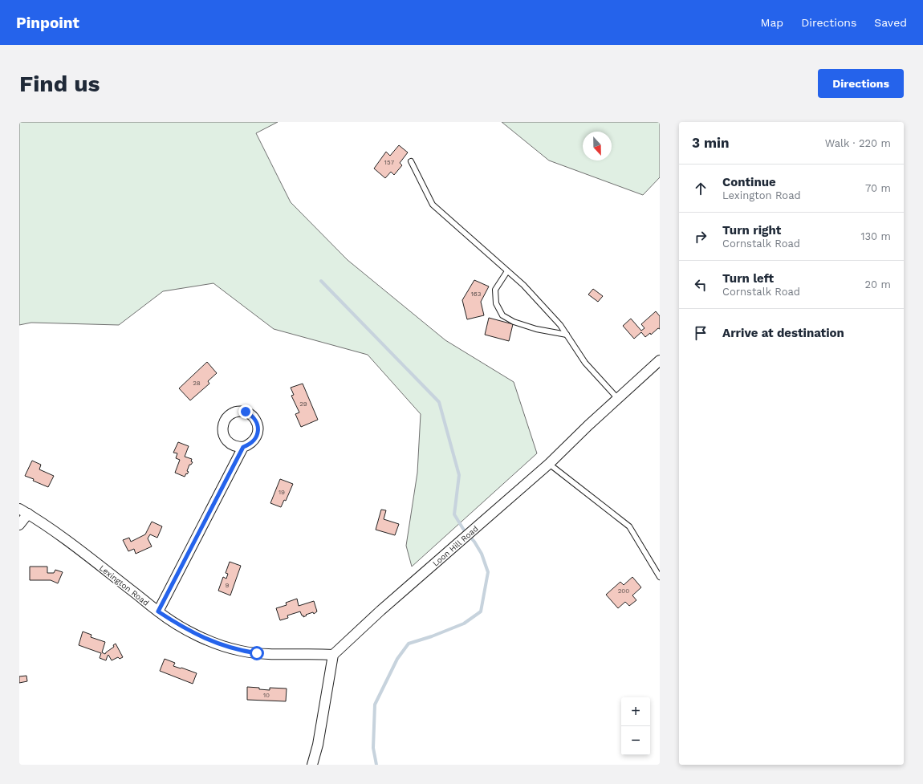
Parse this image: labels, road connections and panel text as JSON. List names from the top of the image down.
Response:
{
  "streets": {
    "street": ["Loon Hill Road", "Lexington Road"]
  },
  "crossings": [
    ["Loon Hill Road", "Lexington Road"]
  ],
  "house_numbers": [
    "157",
    "163",
    "28",
    "29",
    "19",
    "9",
    "200",
    "10"
  ],
  "north": "bottom",
  "page": {
    "header": "Pinpoint",
    "nav": ["Map", "Directions", "Saved"],
    "buttons": "Directions",
    "title": "Find us",
    "heading": ["3 min", "Walk · 220 m"],
    "list": [
      ["Continue", "Lexington Road", "70 m"],
      ["Turn right", "Cornstalk Road", "130 m"],
      ["Turn left", "Cornstalk Road", "20 m"],
      "Arrive at destination"
    ],
    "map_buttons": ["+", "−"]
  }
}
